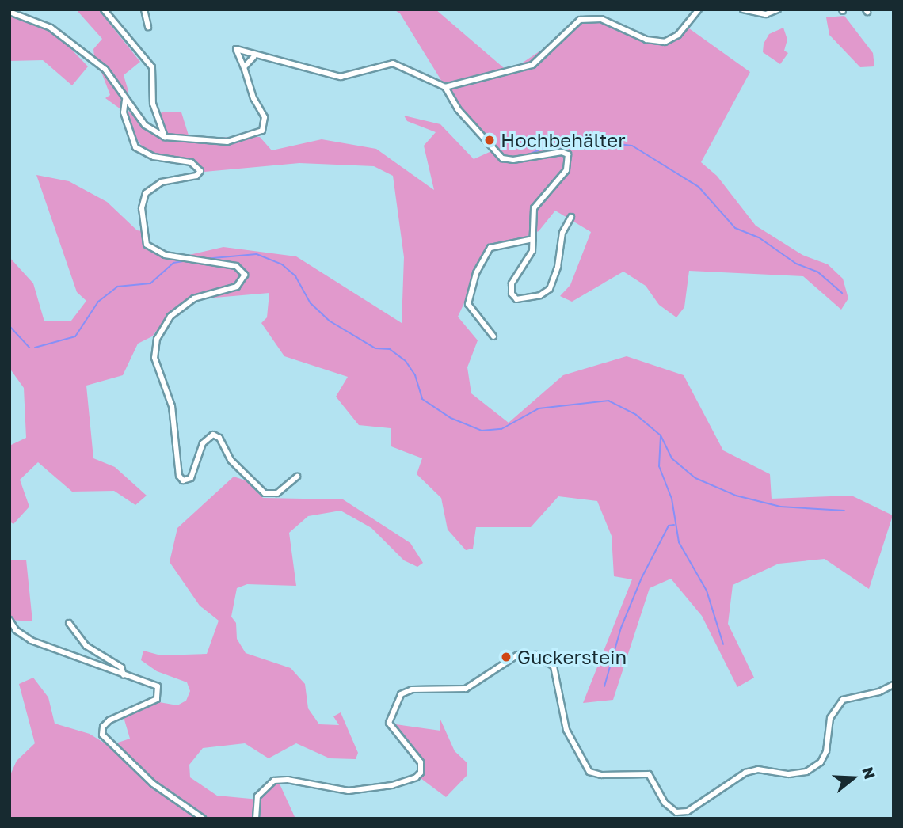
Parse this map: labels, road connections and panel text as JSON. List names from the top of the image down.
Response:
{
  "places": ["Hochbehälter", "Guckerstein"],
  "north": "right"
}
